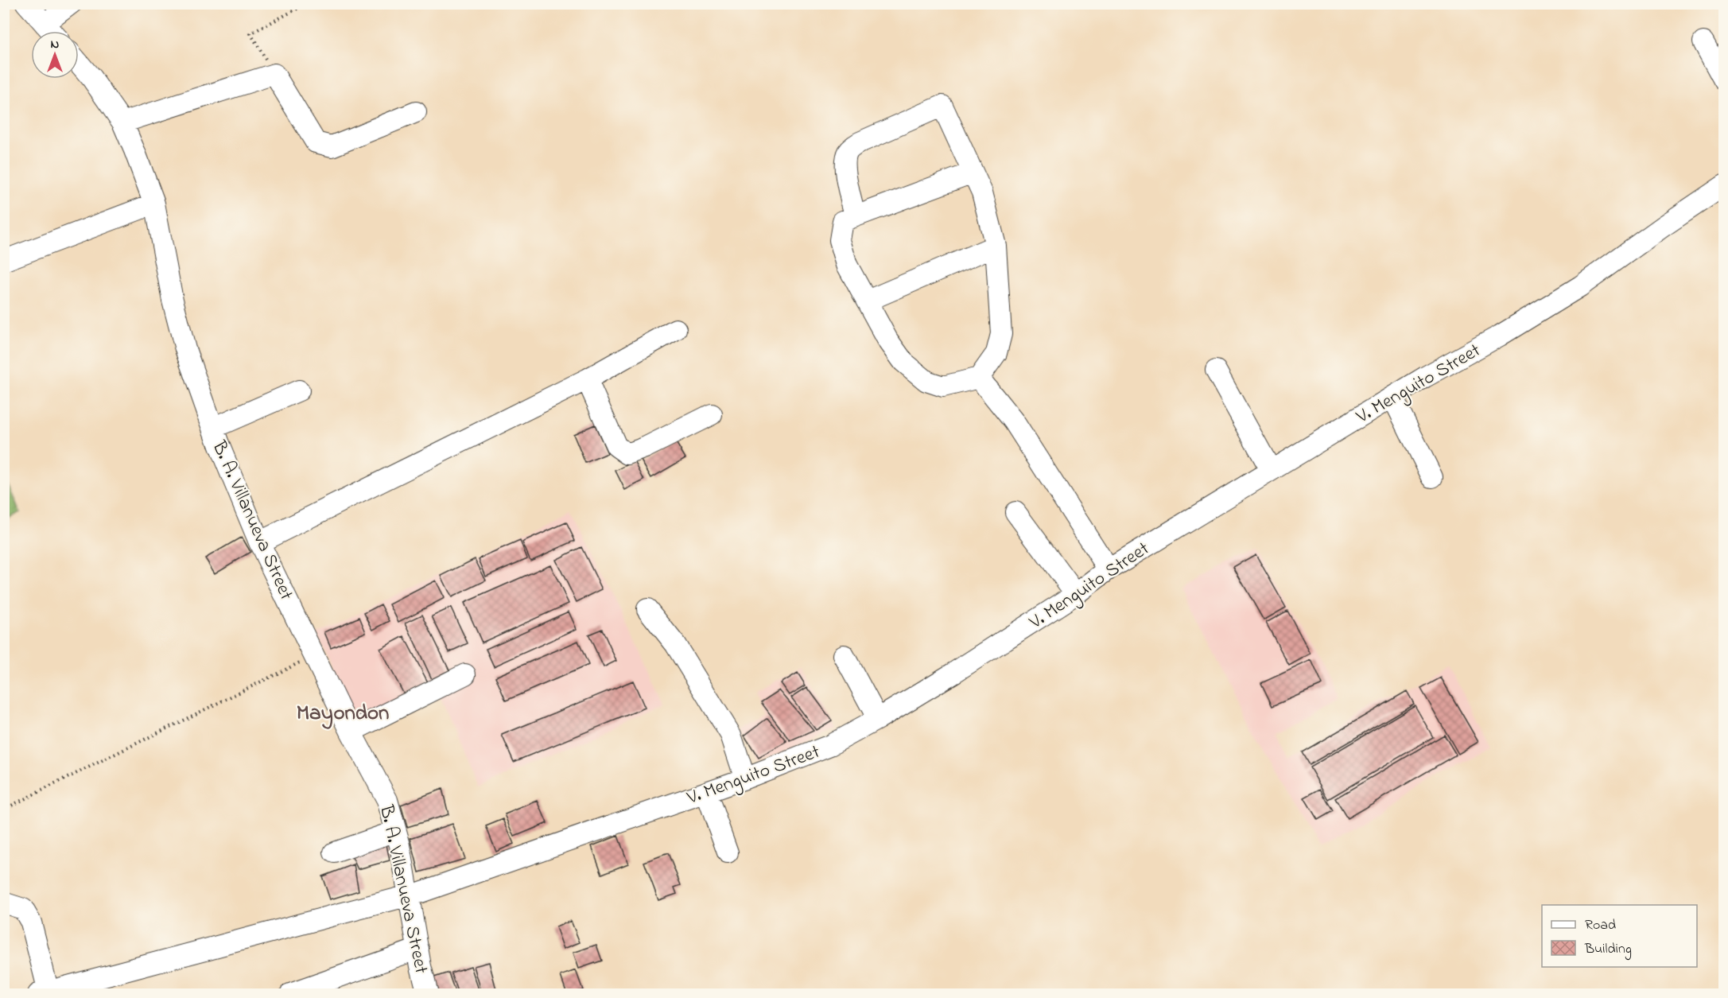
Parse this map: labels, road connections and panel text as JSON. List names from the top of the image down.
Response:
{
  "streets": {
    "street": ["V. Menguito Street", "B. A. Villanueva Street"]
  },
  "crossings": [
    ["V. Menguito Street", "B. A. Villanueva Street"]
  ],
  "districts": ["Mayondon"],
  "legend": ["Road", "Building"],
  "north": "top"
}
